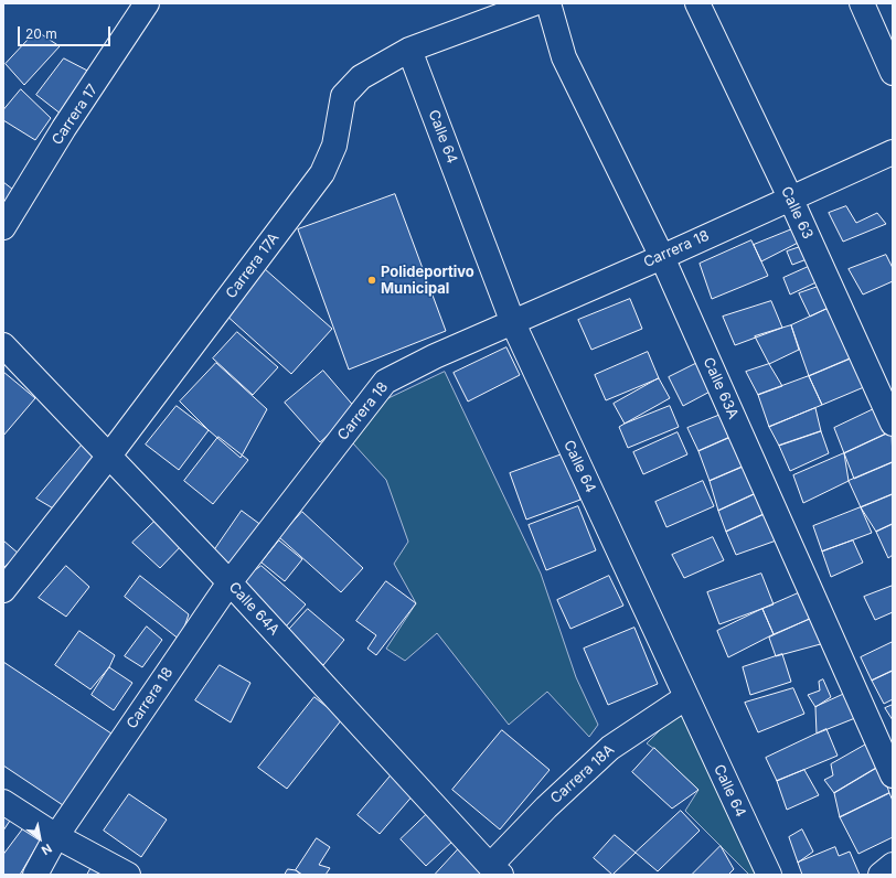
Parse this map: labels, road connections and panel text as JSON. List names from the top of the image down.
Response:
{
  "streets": {
    "street": [
      "Carrera 17",
      "Calle 64",
      "Calle 63",
      "Carrera 18",
      "Carrera 17A",
      "Calle 63A",
      "Calle 64A",
      "Carrera 18A"
    ]
  },
  "crossings": [
    ["Calle 64", "Carrera 18"],
    ["Calle 64", "Carrera 17A"],
    ["Calle 64", "Carrera 18A"],
    ["Calle 63", "Carrera 18"],
    ["Carrera 18", "Calle 63A"],
    ["Carrera 18", "Calle 64A"],
    ["Carrera 17A", "Calle 64A"],
    ["Calle 64A", "Carrera 18A"]
  ],
  "places": ["Polideportivo Municipal"],
  "scale_bar": "20 m",
  "north": "bottom right"
}
